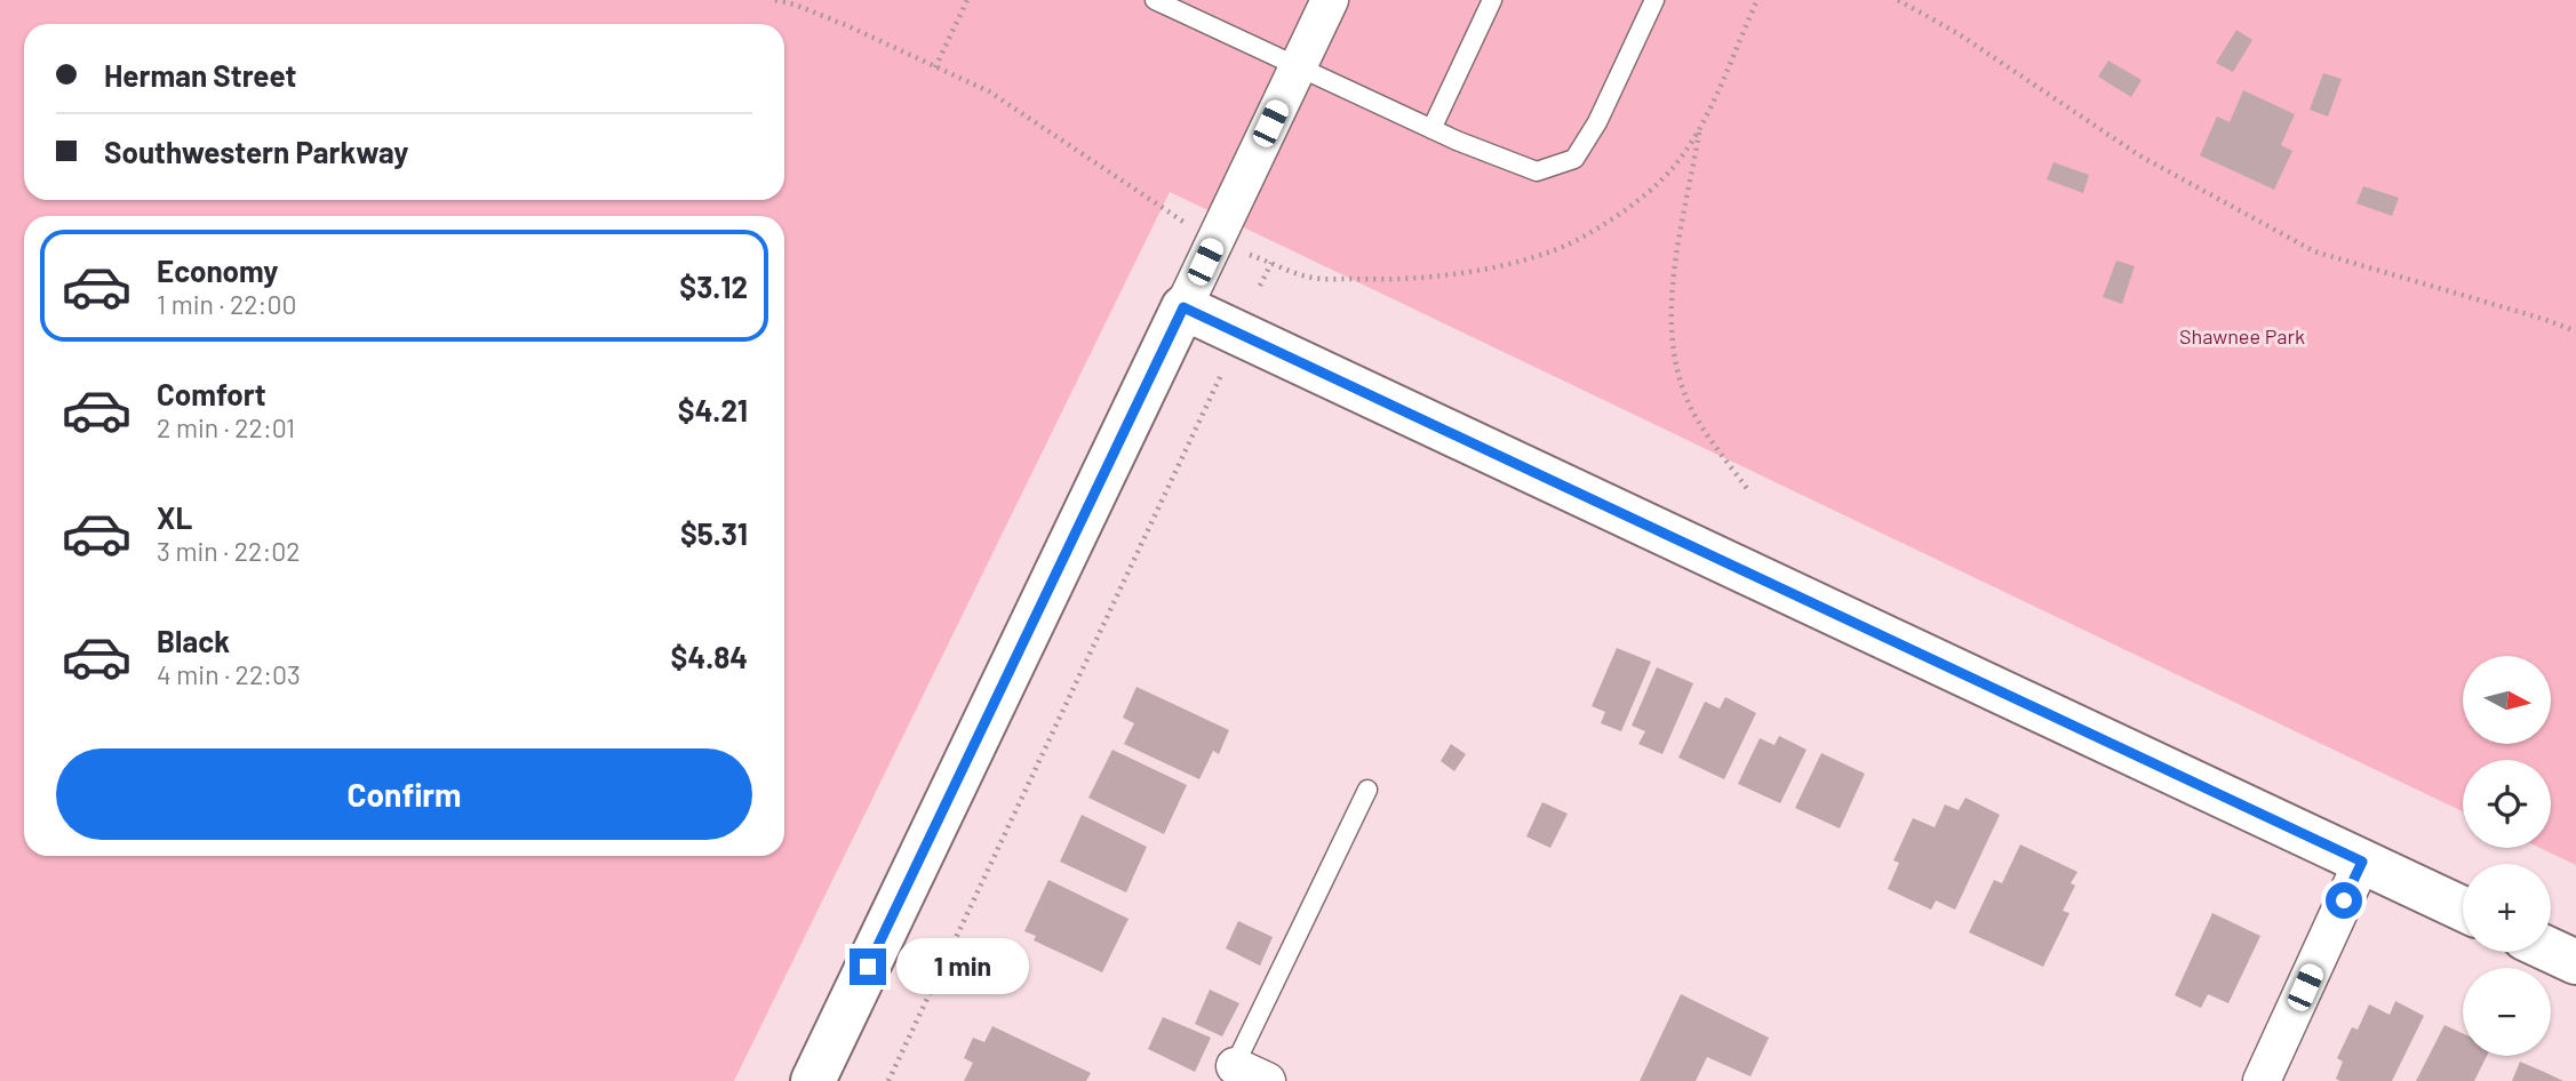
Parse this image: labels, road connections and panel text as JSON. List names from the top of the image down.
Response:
{
  "parks": ["Shawnee Park"],
  "north": "right",
  "page": {
    "banner": ["Herman Street", "Southwestern Parkway"],
    "list": [
      {
        "name": "Economy",
        "note": "1 min · 22:00",
        "value": "$3.12"
      },
      {
        "name": "Comfort",
        "note": "2 min · 22:01",
        "value": "$4.21"
      },
      {
        "name": "XL",
        "note": "3 min · 22:02",
        "value": "$5.31"
      },
      {
        "name": "Black",
        "note": "4 min · 22:03",
        "value": "$4.84"
      }
    ],
    "map_buttons": ["+", "−"],
    "buttons": "Confirm",
    "bubble": "1 min"
  }
}
